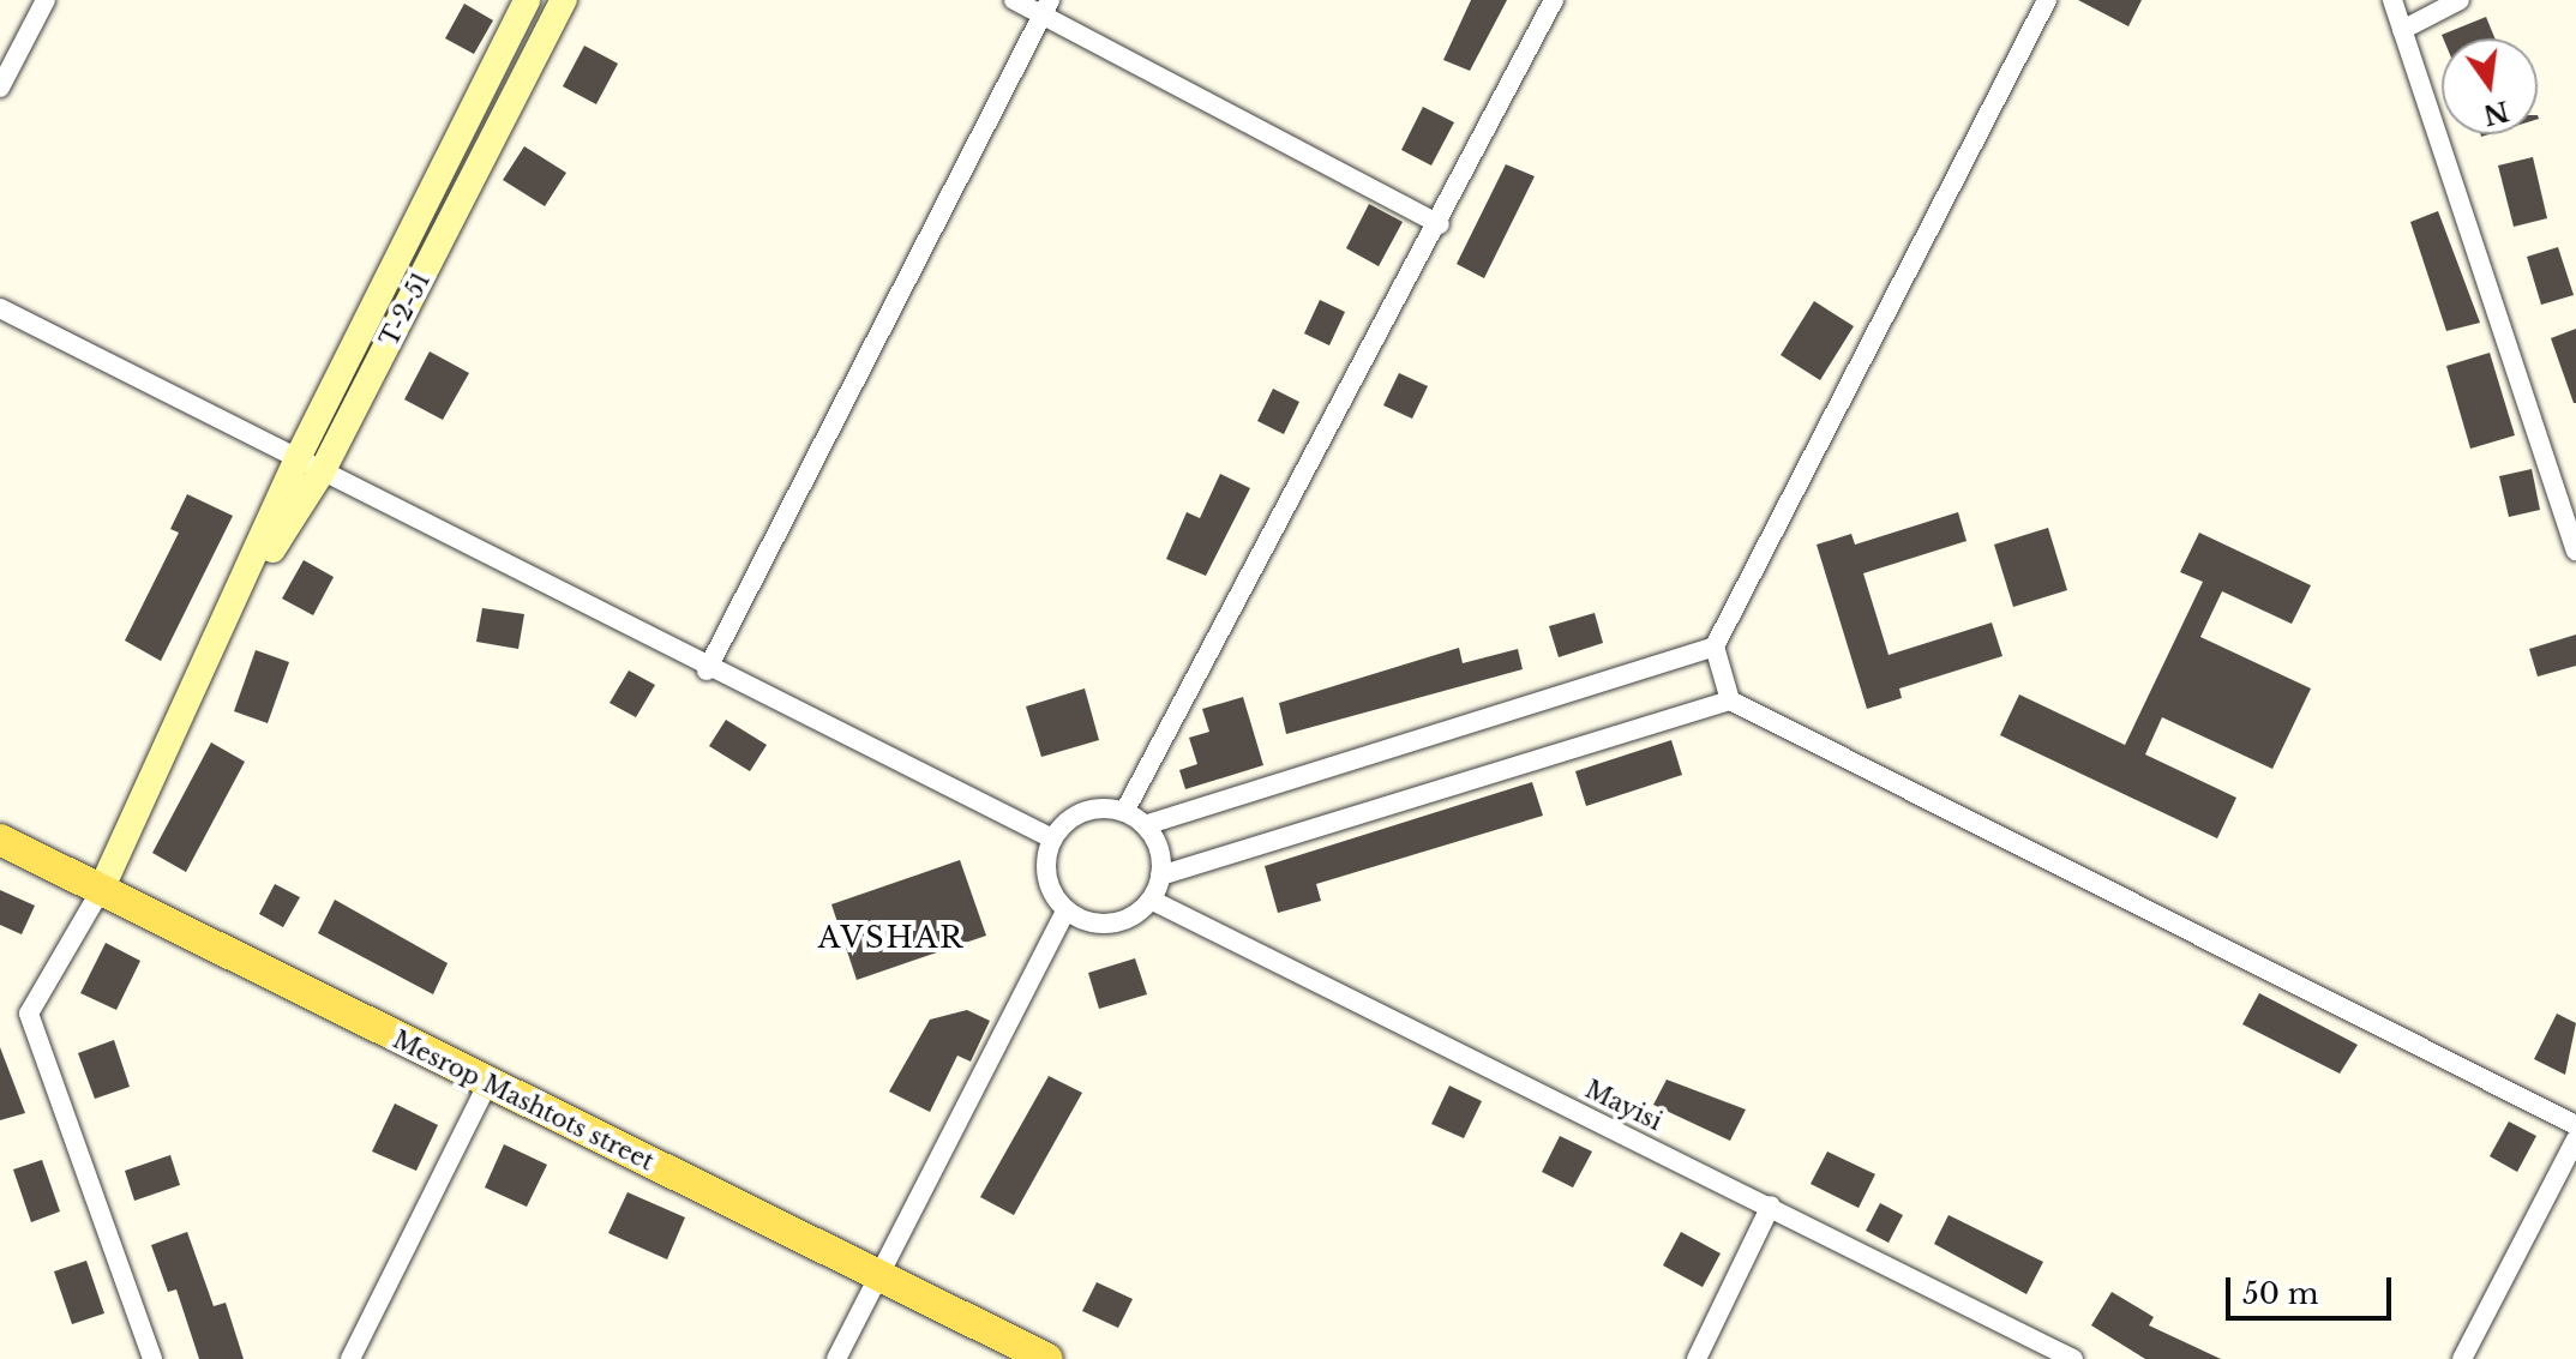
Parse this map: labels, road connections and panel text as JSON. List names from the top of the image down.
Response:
{
  "streets": {
    "main road": ["Mesrop Mashtots street"],
    "street": ["T-2-51", "Mayisi"]
  },
  "crossings": [
    ["T-2-51", "Mesrop Mashtots street"]
  ],
  "districts": ["AVSHAR"],
  "scale_bar": "50 m",
  "north": "bottom"
}
